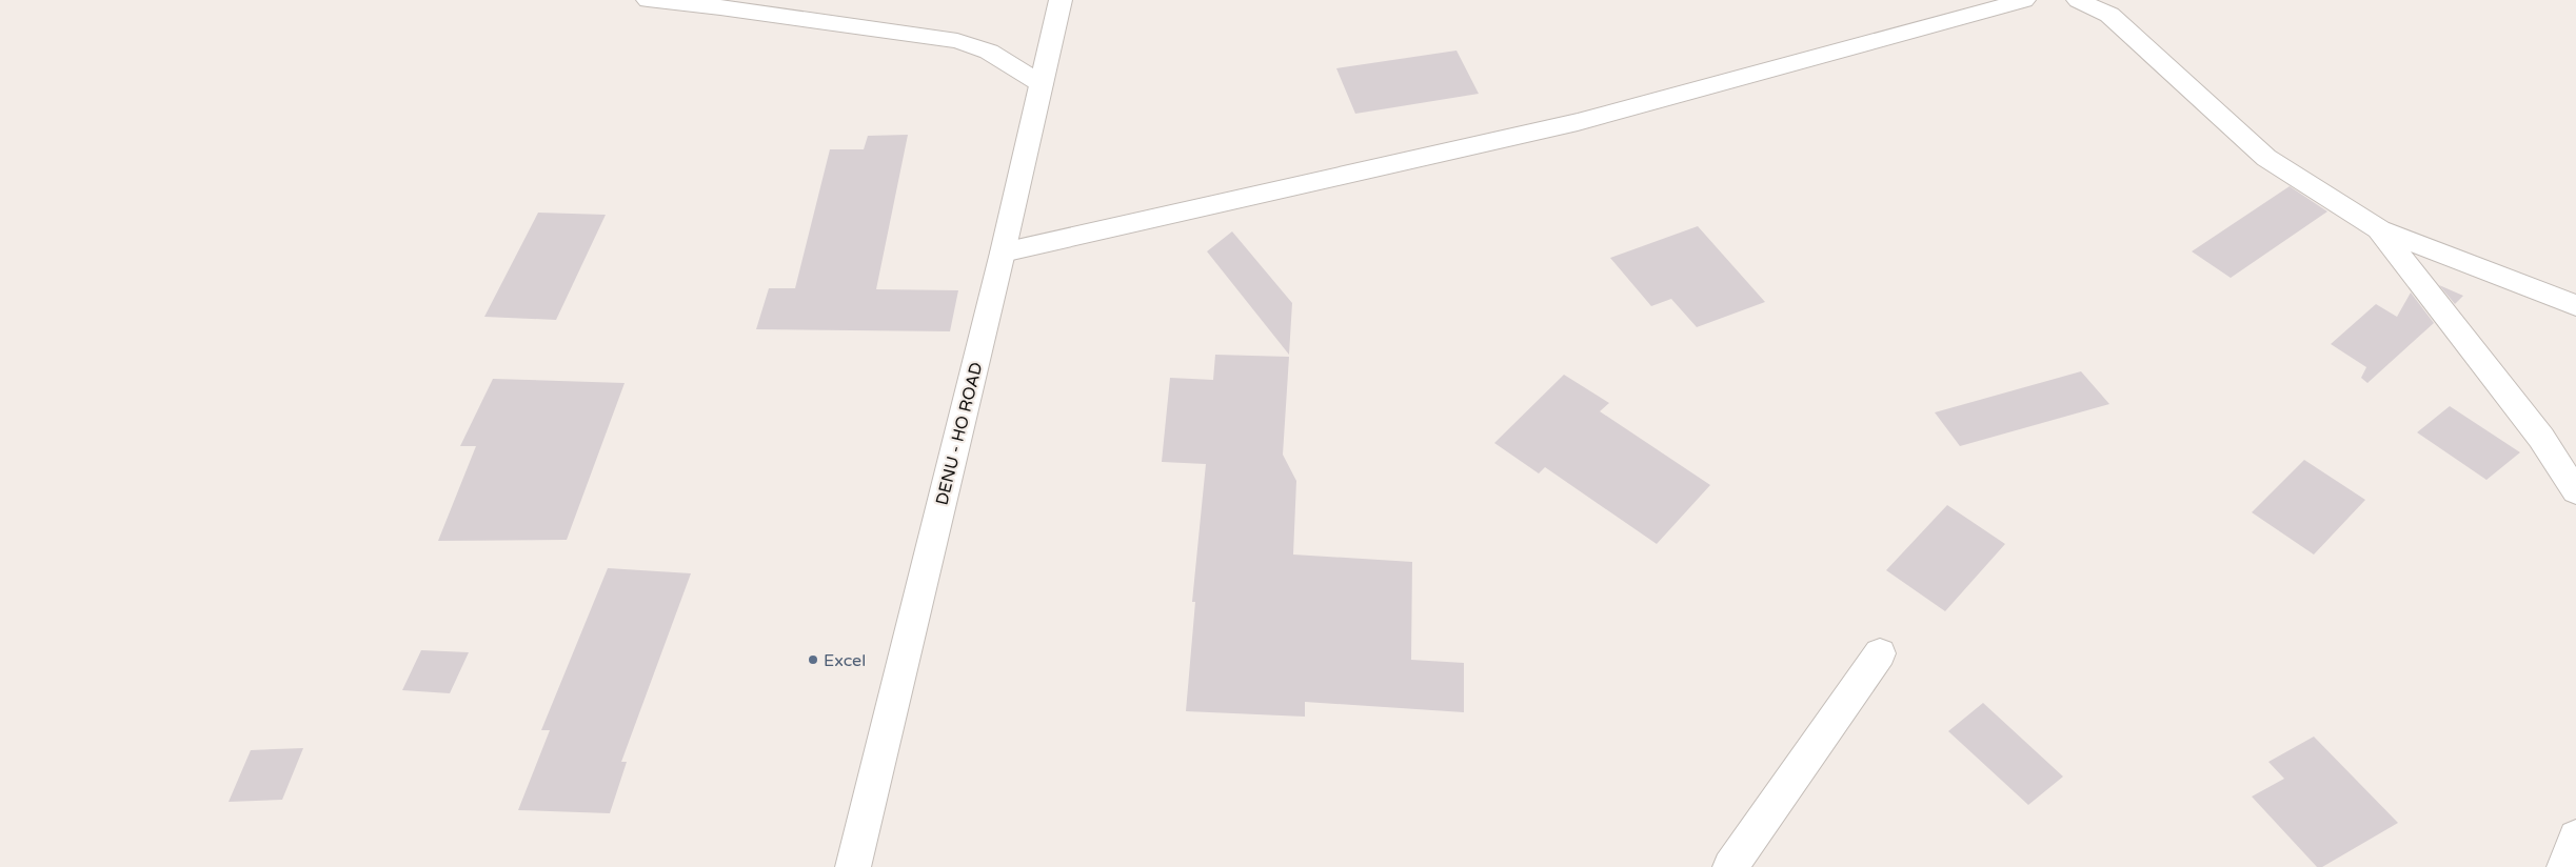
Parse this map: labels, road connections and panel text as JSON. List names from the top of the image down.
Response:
{
  "streets": {
    "street": ["DENU - HO ROAD"]
  },
  "places": ["Excel"]
}
